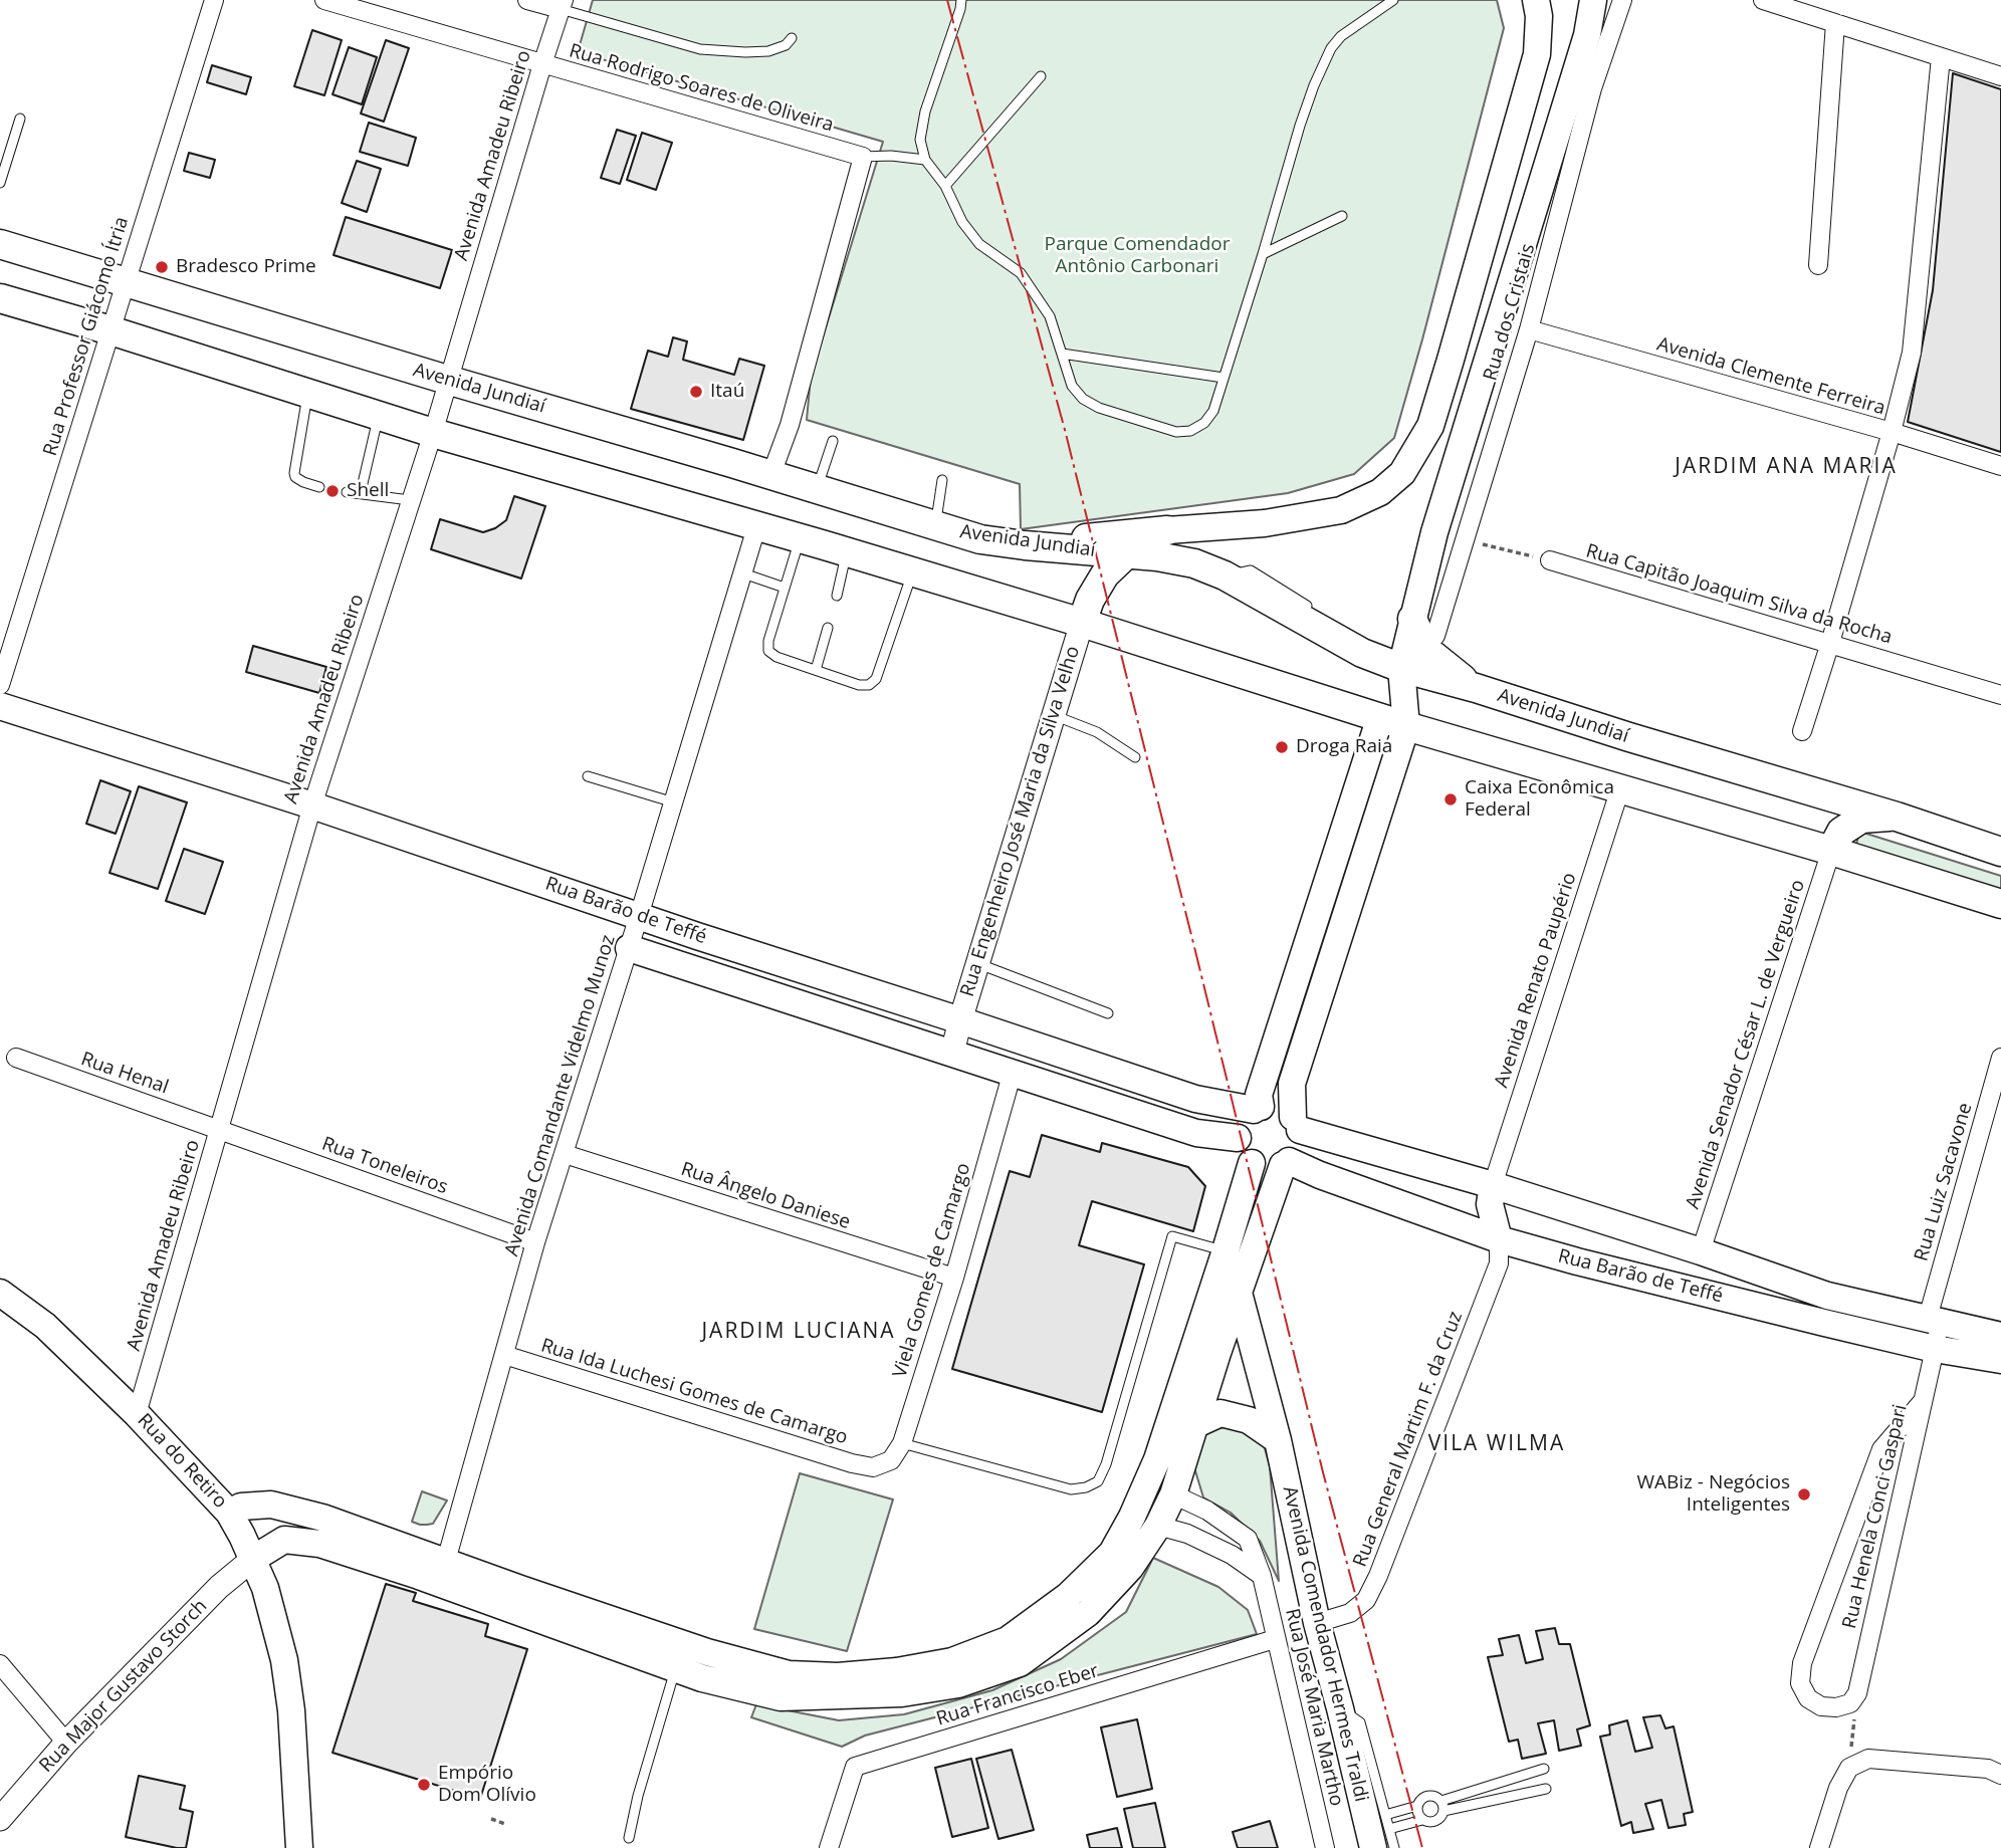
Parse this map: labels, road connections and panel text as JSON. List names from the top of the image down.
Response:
{
  "streets": {
    "main road": [
      "Avenida Jundiaí",
      "Rua Barão de Teffé",
      "Rua do Retiro",
      "Avenida Comendador Hermes Traldi"
    ],
    "street": [
      "Rua Rodrigo Soares de Oliveira",
      "Avenida Amadeu Ribeiro",
      "Rua dos Cristais",
      "Rua Professor Giácomo Ítria",
      "Avenida Clemente Ferreira",
      "Rua Capitão Joaquim Silva da Rocha",
      "Rua Engenheiro José Maria da Silva Velho",
      "Avenida Renato Paupério",
      "Avenida Senador César L. de Vergueiro",
      "Rua Henal",
      "Avenida Comandante Videlmo Munoz",
      "Rua Toneleiros",
      "Rua Luiz Sacavone",
      "Rua Ângelo Daniese",
      "Viela Gomes de Camargo",
      "Rua Ida Luchesi Gomes de Camargo",
      "Rua General Martim F. da Cruz",
      "Rua Henela Conci Gaspari",
      "Rua Major Gustavo Storch",
      "Rua Francisco Eber",
      "Rua José Maria Martho"
    ]
  },
  "crossings": [
    ["Rua Rodrigo Soares de Oliveira", "Avenida Amadeu Ribeiro"],
    ["Avenida Amadeu Ribeiro", "Avenida Jundiaí"],
    ["Avenida Amadeu Ribeiro", "Rua Barão de Teffé"],
    ["Avenida Amadeu Ribeiro", "Rua Henal"],
    ["Avenida Amadeu Ribeiro", "Rua Toneleiros"],
    ["Avenida Amadeu Ribeiro", "Rua do Retiro"],
    ["Rua dos Cristais", "Avenida Clemente Ferreira"],
    ["Rua Professor Giácomo Ítria", "Avenida Jundiaí"],
    ["Rua Engenheiro José Maria da Silva Velho", "Rua Barão de Teffé"],
    ["Rua Barão de Teffé", "Avenida Renato Paupério"],
    ["Rua Barão de Teffé", "Avenida Senador César L. de Vergueiro"],
    ["Rua Barão de Teffé", "Avenida Comandante Videlmo Munoz"],
    ["Rua Barão de Teffé", "Rua Luiz Sacavone"],
    ["Rua Barão de Teffé", "Viela Gomes de Camargo"],
    ["Rua Barão de Teffé", "Rua General Martim F. da Cruz"],
    ["Rua Barão de Teffé", "Rua Henela Conci Gaspari"],
    ["Rua Henal", "Rua Toneleiros"],
    ["Avenida Comandante Videlmo Munoz", "Rua Toneleiros"],
    ["Avenida Comandante Videlmo Munoz", "Rua Ângelo Daniese"],
    ["Avenida Comandante Videlmo Munoz", "Rua Ida Luchesi Gomes de Camargo"],
    ["Rua Luiz Sacavone", "Rua Henela Conci Gaspari"],
    ["Rua Ângelo Daniese", "Viela Gomes de Camargo"],
    ["Viela Gomes de Camargo", "Rua Ida Luchesi Gomes de Camargo"],
    ["Rua General Martim F. da Cruz", "Avenida Comendador Hermes Traldi"],
    ["Rua do Retiro", "Rua Major Gustavo Storch"],
    ["Rua Francisco Eber", "Rua José Maria Martho"]
  ],
  "districts": ["JARDIM ANA MARIA", "JARDIM LUCIANA", "VILA WILMA"],
  "parks": ["Parque Comendador Antônio Carbonari"],
  "places": [
    "Bradesco Prime",
    "Itaú",
    "Shell",
    "Droga Raia",
    "Caixa Econômica Federal",
    "WABiz - Negócios Inteligentes",
    "Empório Dom Olívio"
  ]
}
